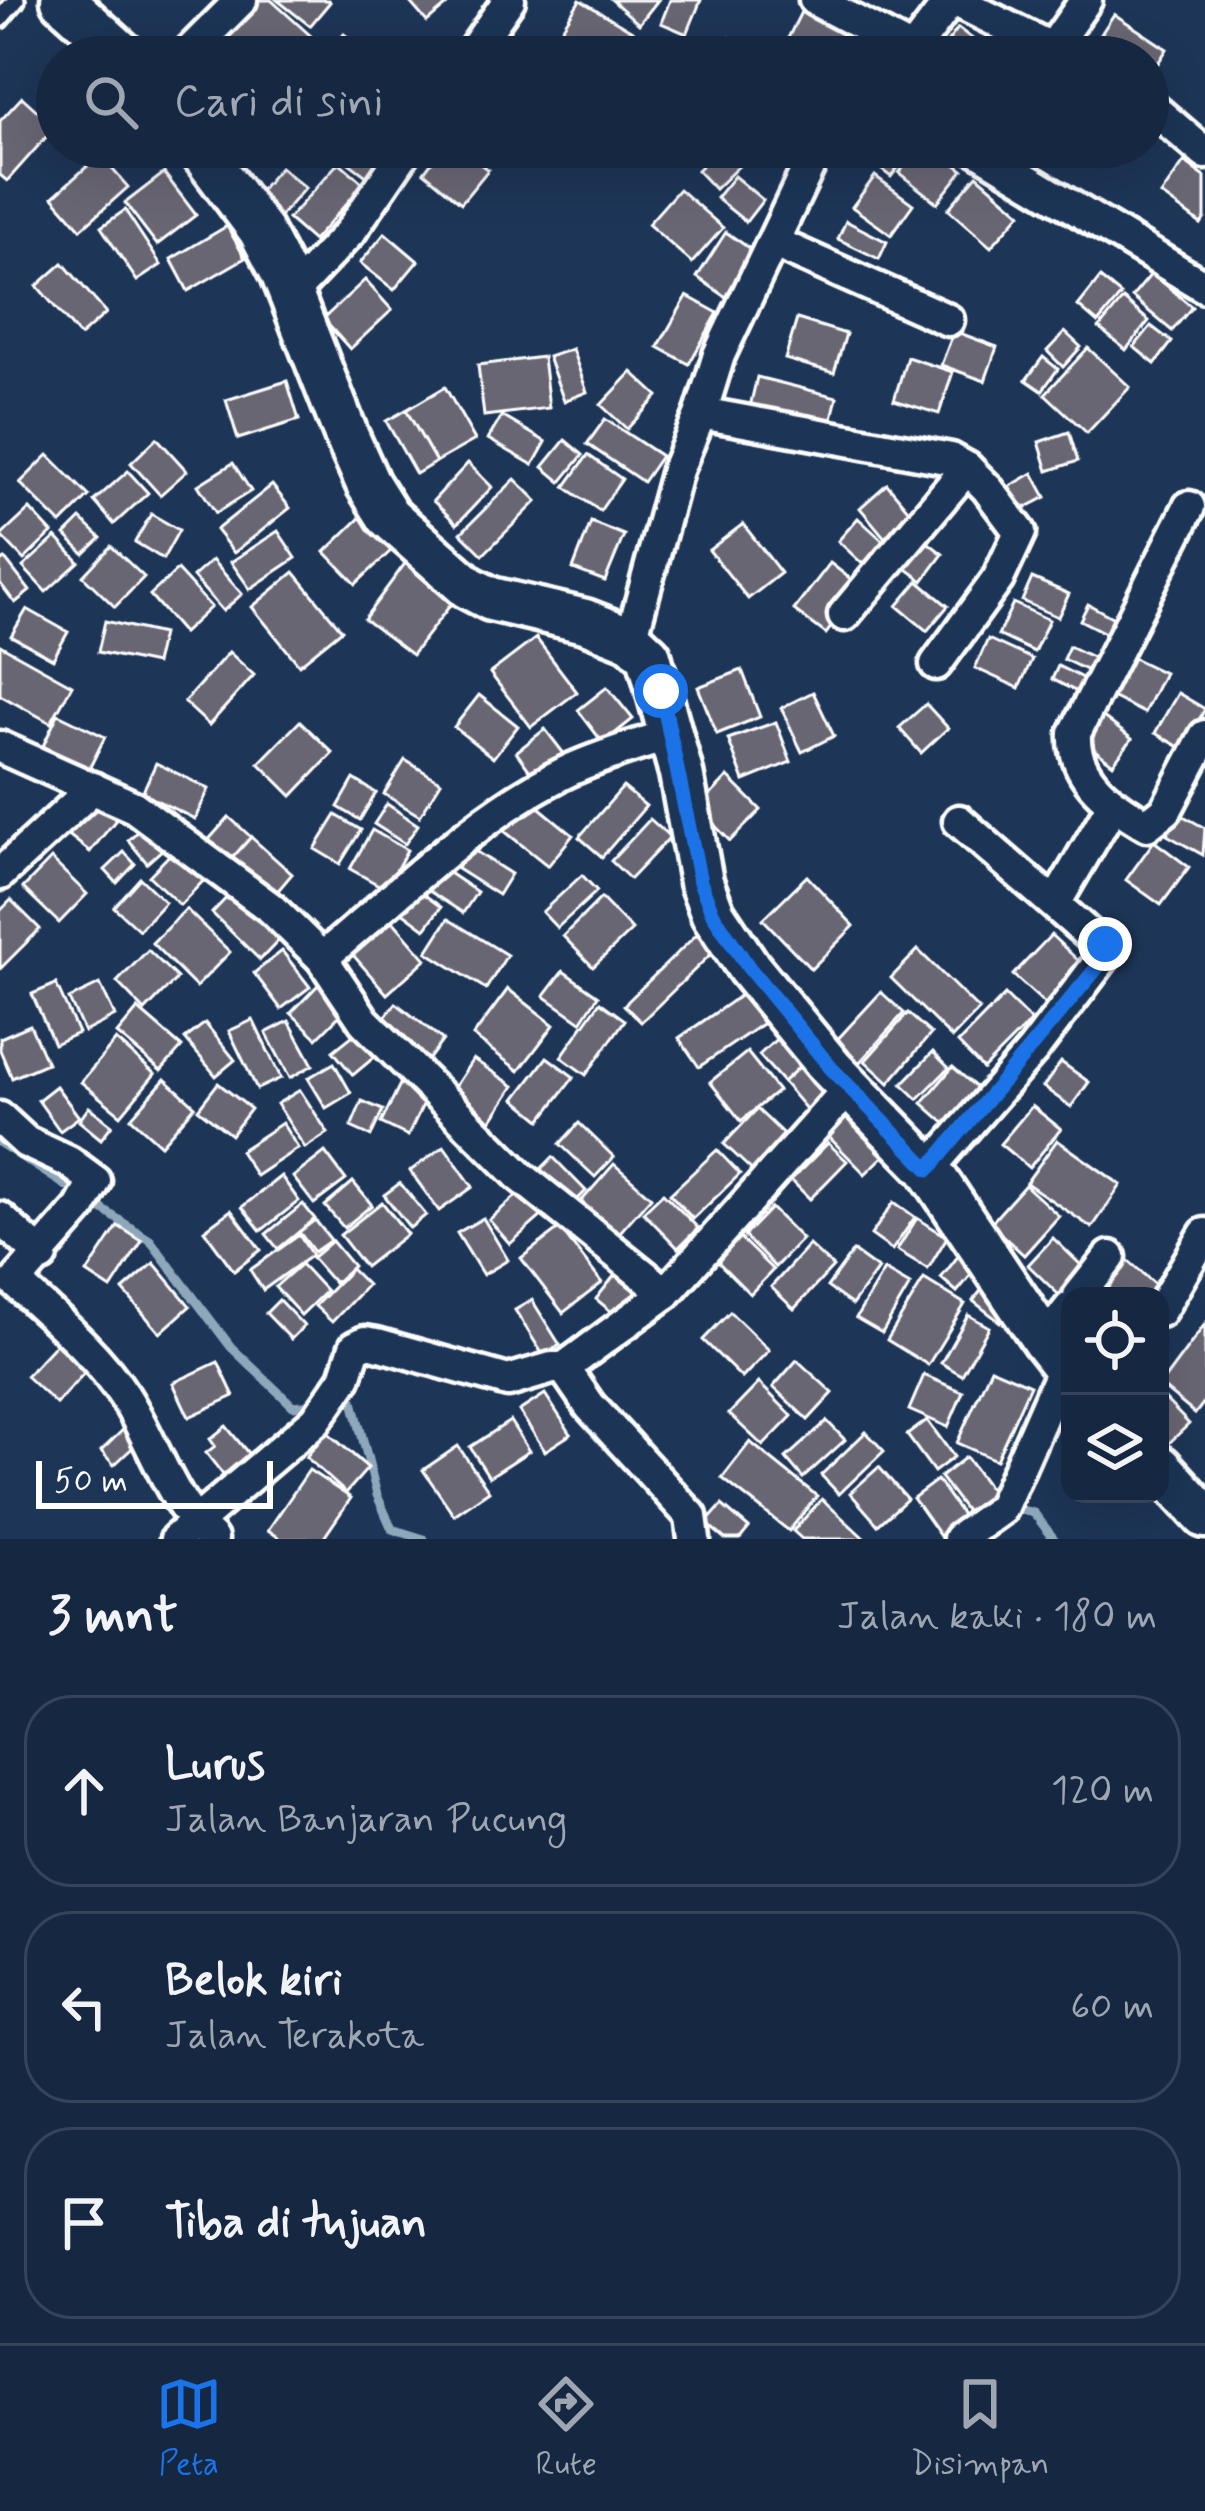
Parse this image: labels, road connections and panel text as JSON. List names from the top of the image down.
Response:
{
  "scale_bar": "50 m",
  "page": {
    "search": "Cari di sini",
    "scale": "50 m",
    "heading": ["3 mnt", "Jalan kaki · 180 m"],
    "list": [
      ["Lurus", "Jalan Banjaran Pucung", "120 m"],
      ["Belok kiri", "Jalan Terakota", "60 m"],
      "Tiba di tujuan"
    ],
    "nav": ["Peta", "Rute", "Disimpan"]
  }
}
